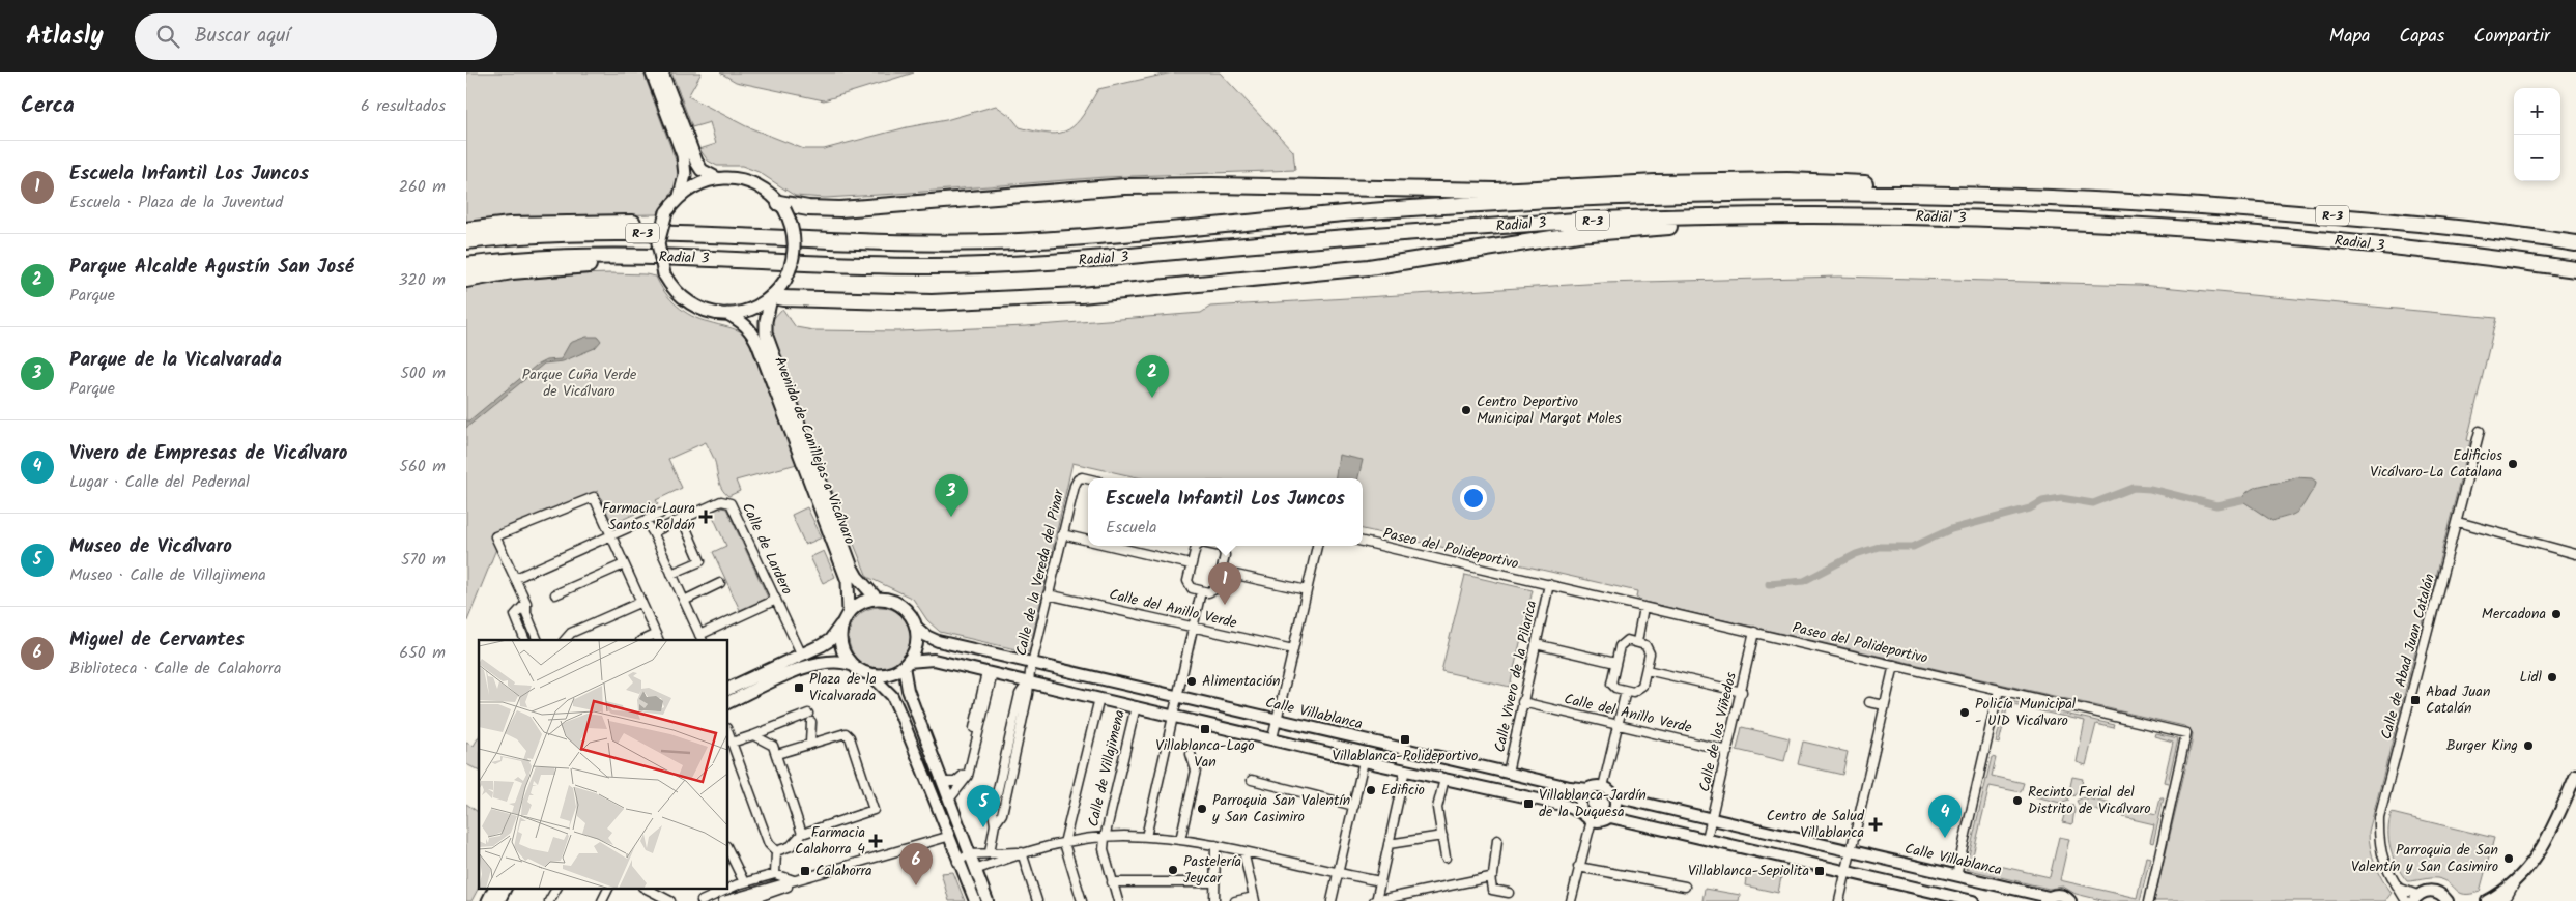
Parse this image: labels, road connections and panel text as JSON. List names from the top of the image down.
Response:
{
  "streets": {
    "highway": ["R-3", "Radial 3"],
    "main road": ["Avenida de Canillejas a Vicálvaro", "Calle Villablanca", "Calle de Villajimena"],
    "street": [
      "Calle de Lardero",
      "Paseo del Polideportivo",
      "Calle de la Vereda del Pinar",
      "Calle del Anillo Verde",
      "Calle de Abad Juan Catalán",
      "Calle Vivero de la Pilarica",
      "Calle de los Viñedos"
    ]
  },
  "crossings": [
    ["R-3", "Radial 3"],
    ["Avenida de Canillejas a Vicálvaro", "Calle Villablanca"],
    ["Paseo del Polideportivo", "Calle Vivero de la Pilarica"],
    ["Paseo del Polideportivo", "Calle de los Viñedos"],
    ["Calle de la Vereda del Pinar", "Calle del Anillo Verde"],
    ["Calle de la Vereda del Pinar", "Calle Villablanca"],
    ["Calle del Anillo Verde", "Calle Vivero de la Pilarica"],
    ["Calle del Anillo Verde", "Calle de los Viñedos"],
    ["Calle Vivero de la Pilarica", "Calle Villablanca"],
    ["Calle Villablanca", "Calle de los Viñedos"]
  ],
  "parks": ["Parque Cuña Verde de Vicálvaro"],
  "places": {
    "other": [
      "Centro Deportivo Municipal Margot Moles",
      "Edificios Vicálvaro-La Catalana",
      "Mercadona",
      "Lidl",
      "Alimentación",
      "Policía Municipal - UID Vicálvaro",
      "Burger King",
      "Edificio",
      "Recinto Ferial del Distrito de Vicálvaro",
      "Parroquia San Valentín y San Casimiro",
      "Parroquia de San Valentín y San Casimiro",
      "Pastelería Jeycar"
    ],
    "health": ["Farmacia Laura Santos Roldán", "Centro de Salud Villablanca", "Farmacia Calahorra 4"],
    "transit": [
      "Plaza de la Vicalvarada",
      "Abad Juan Catalán",
      "Villablanca-Lago Van",
      "Villablanca-Polideportivo",
      "Villablanca-Jardín de la Duquesa",
      "Calahorra",
      "Villablanca-Sepiolita"
    ]
  },
  "page": {
    "header": "Atlasly",
    "search": "Buscar aquí",
    "nav": ["Mapa", "Capas", "Compartir"],
    "heading": ["Cerca", "6 resultados"],
    "map_buttons": ["+", "−"],
    "list": [
      {
        "mark": "1",
        "name": "Escuela Infantil Los Juncos",
        "note": "Escuela · Plaza de la Juventud",
        "value": "260 m"
      },
      {
        "mark": "2",
        "name": "Parque Alcalde Agustín San José",
        "note": "Parque",
        "value": "320 m"
      },
      {
        "mark": "3",
        "name": "Parque de la Vicalvarada",
        "note": "Parque",
        "value": "500 m"
      },
      {
        "mark": "4",
        "name": "Vivero de Empresas de Vicálvaro",
        "note": "Lugar · Calle del Pedernal",
        "value": "560 m"
      },
      {
        "mark": "5",
        "name": "Museo de Vicálvaro",
        "note": "Museo · Calle de Villajimena",
        "value": "570 m"
      },
      {
        "mark": "6",
        "name": "Miguel de Cervantes",
        "note": "Biblioteca · Calle de Calahorra",
        "value": "650 m"
      }
    ],
    "pins": [
      "2",
      "3",
      "1",
      "5",
      "4",
      "6"
    ],
    "popup": ["Escuela Infantil Los Juncos", "Escuela"]
  }
}
